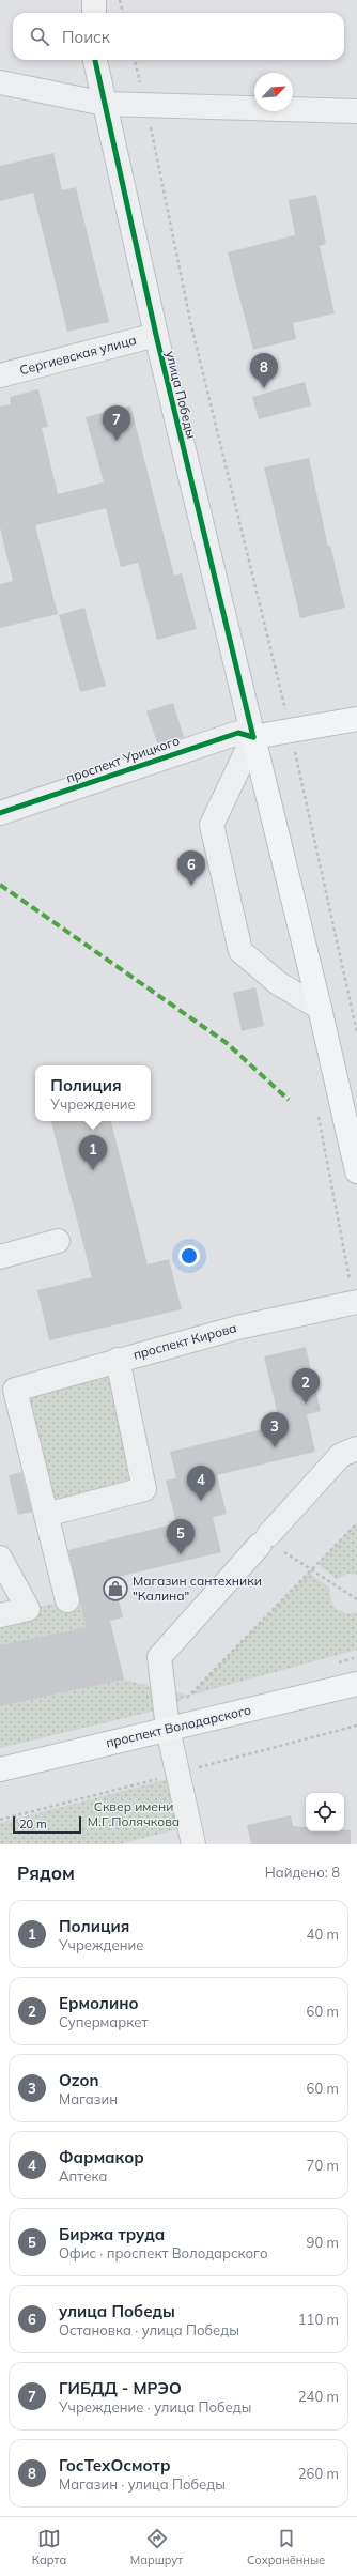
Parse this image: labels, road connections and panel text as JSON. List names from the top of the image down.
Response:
{
  "streets": {
    "main road": ["улица Победы", "проспект Урицкого", "проспект Володарского"],
    "street": ["Сергиевская улица", "проспект Кирова"]
  },
  "crossings": [
    ["Сергиевская улица", "улица Победы"],
    ["улица Победы", "проспект Урицкого"]
  ],
  "parks": ["Сквер имени М.Г.Полячкова"],
  "places": {
    "shop": ["Магазин сантехники \"Калина\""]
  },
  "scale_bar": "20 m",
  "north": "top right",
  "page": {
    "search": "Поиск",
    "pins": [
      "8",
      "7",
      "6",
      "1",
      "2",
      "3",
      "4",
      "5"
    ],
    "popup": ["Полиция", "Учреждение"],
    "scale": "20 m",
    "heading": ["Рядом", "Найдено: 8"],
    "list": [
      {
        "mark": "1",
        "name": "Полиция",
        "note": "Учреждение",
        "value": "40 m"
      },
      {
        "mark": "2",
        "name": "Ермолино",
        "note": "Супермаркет",
        "value": "60 m"
      },
      {
        "mark": "3",
        "name": "Ozon",
        "note": "Магазин",
        "value": "60 m"
      },
      {
        "mark": "4",
        "name": "Фармакор",
        "note": "Аптека",
        "value": "70 m"
      },
      {
        "mark": "5",
        "name": "Биржа труда",
        "note": "Офис · проспект Володарского",
        "value": "90 m"
      },
      {
        "mark": "6",
        "name": "улица Победы",
        "note": "Остановка · улица Победы",
        "value": "110 m"
      },
      {
        "mark": "7",
        "name": "ГИБДД - МРЭО",
        "note": "Учреждение · улица Победы",
        "value": "240 m"
      },
      {
        "mark": "8",
        "name": "ГосТехОсмотр",
        "note": "Магазин · улица Победы",
        "value": "260 m"
      }
    ],
    "nav": ["Карта", "Маршрут", "Сохранённые"]
  }
}
